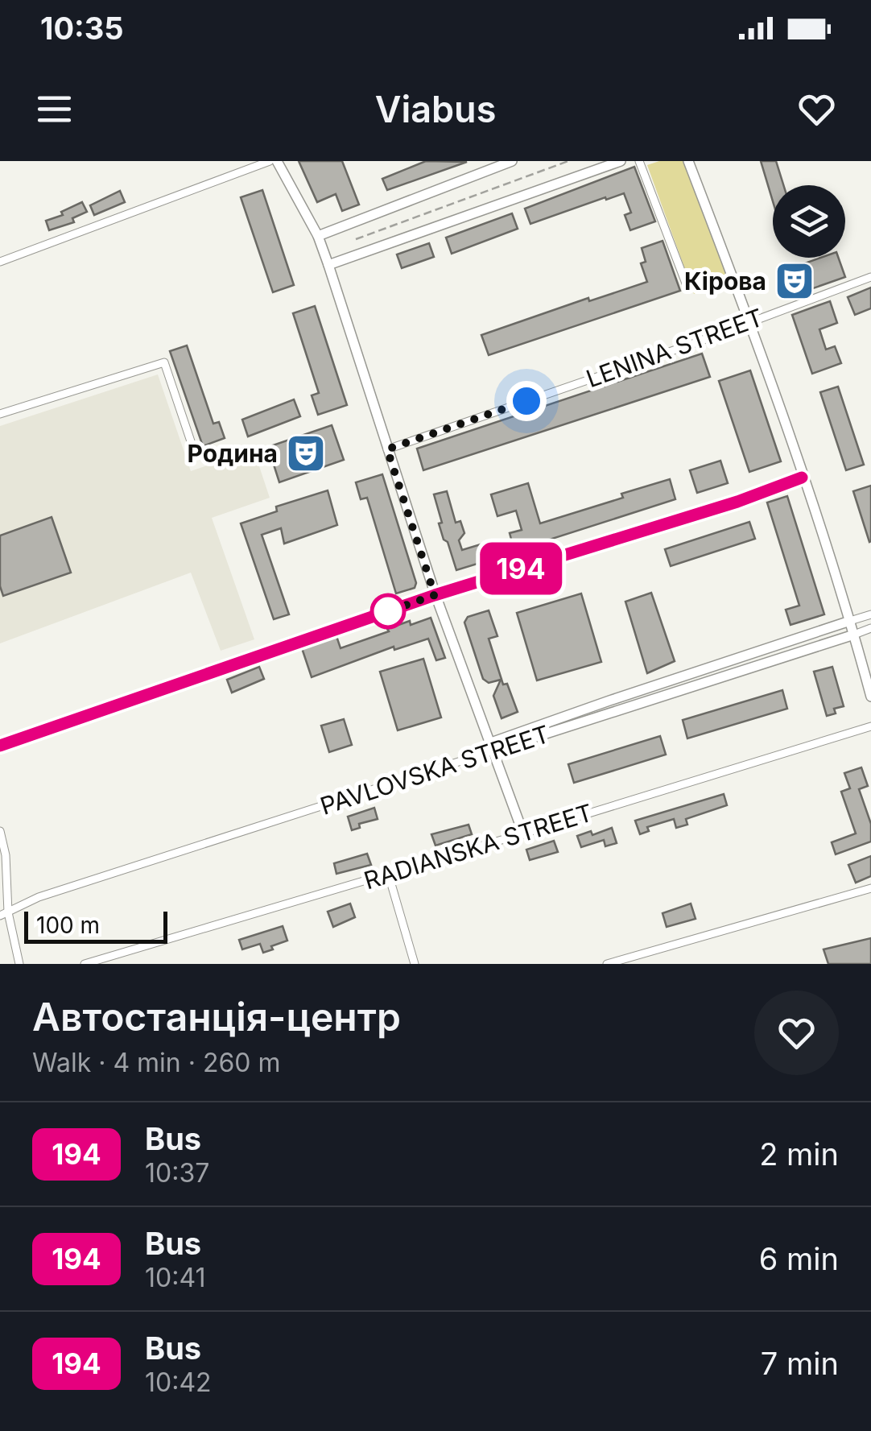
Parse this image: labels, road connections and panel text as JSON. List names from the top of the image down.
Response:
{
  "streets": {
    "street": ["LENINA STREET", "PAVLOVSKA STREET", "RADIANSKA STREET"]
  },
  "places": {
    "theatre": ["Кірова", "Родина"]
  },
  "lines": ["bus line 194"],
  "scale_bar": "100 m",
  "page": {
    "status": "10:35",
    "header": "Viabus",
    "on_map": "194",
    "scale": "100 m",
    "heading": ["Автостанція-центр", "Walk · 4 min · 260 m"],
    "list": [
      {
        "mark": "194",
        "name": "Bus",
        "note": "10:37",
        "value": "2 min"
      },
      {
        "mark": "194",
        "name": "Bus",
        "note": "10:41",
        "value": "6 min"
      },
      {
        "mark": "194",
        "name": "Bus",
        "note": "10:42",
        "value": "7 min"
      }
    ]
  }
}
